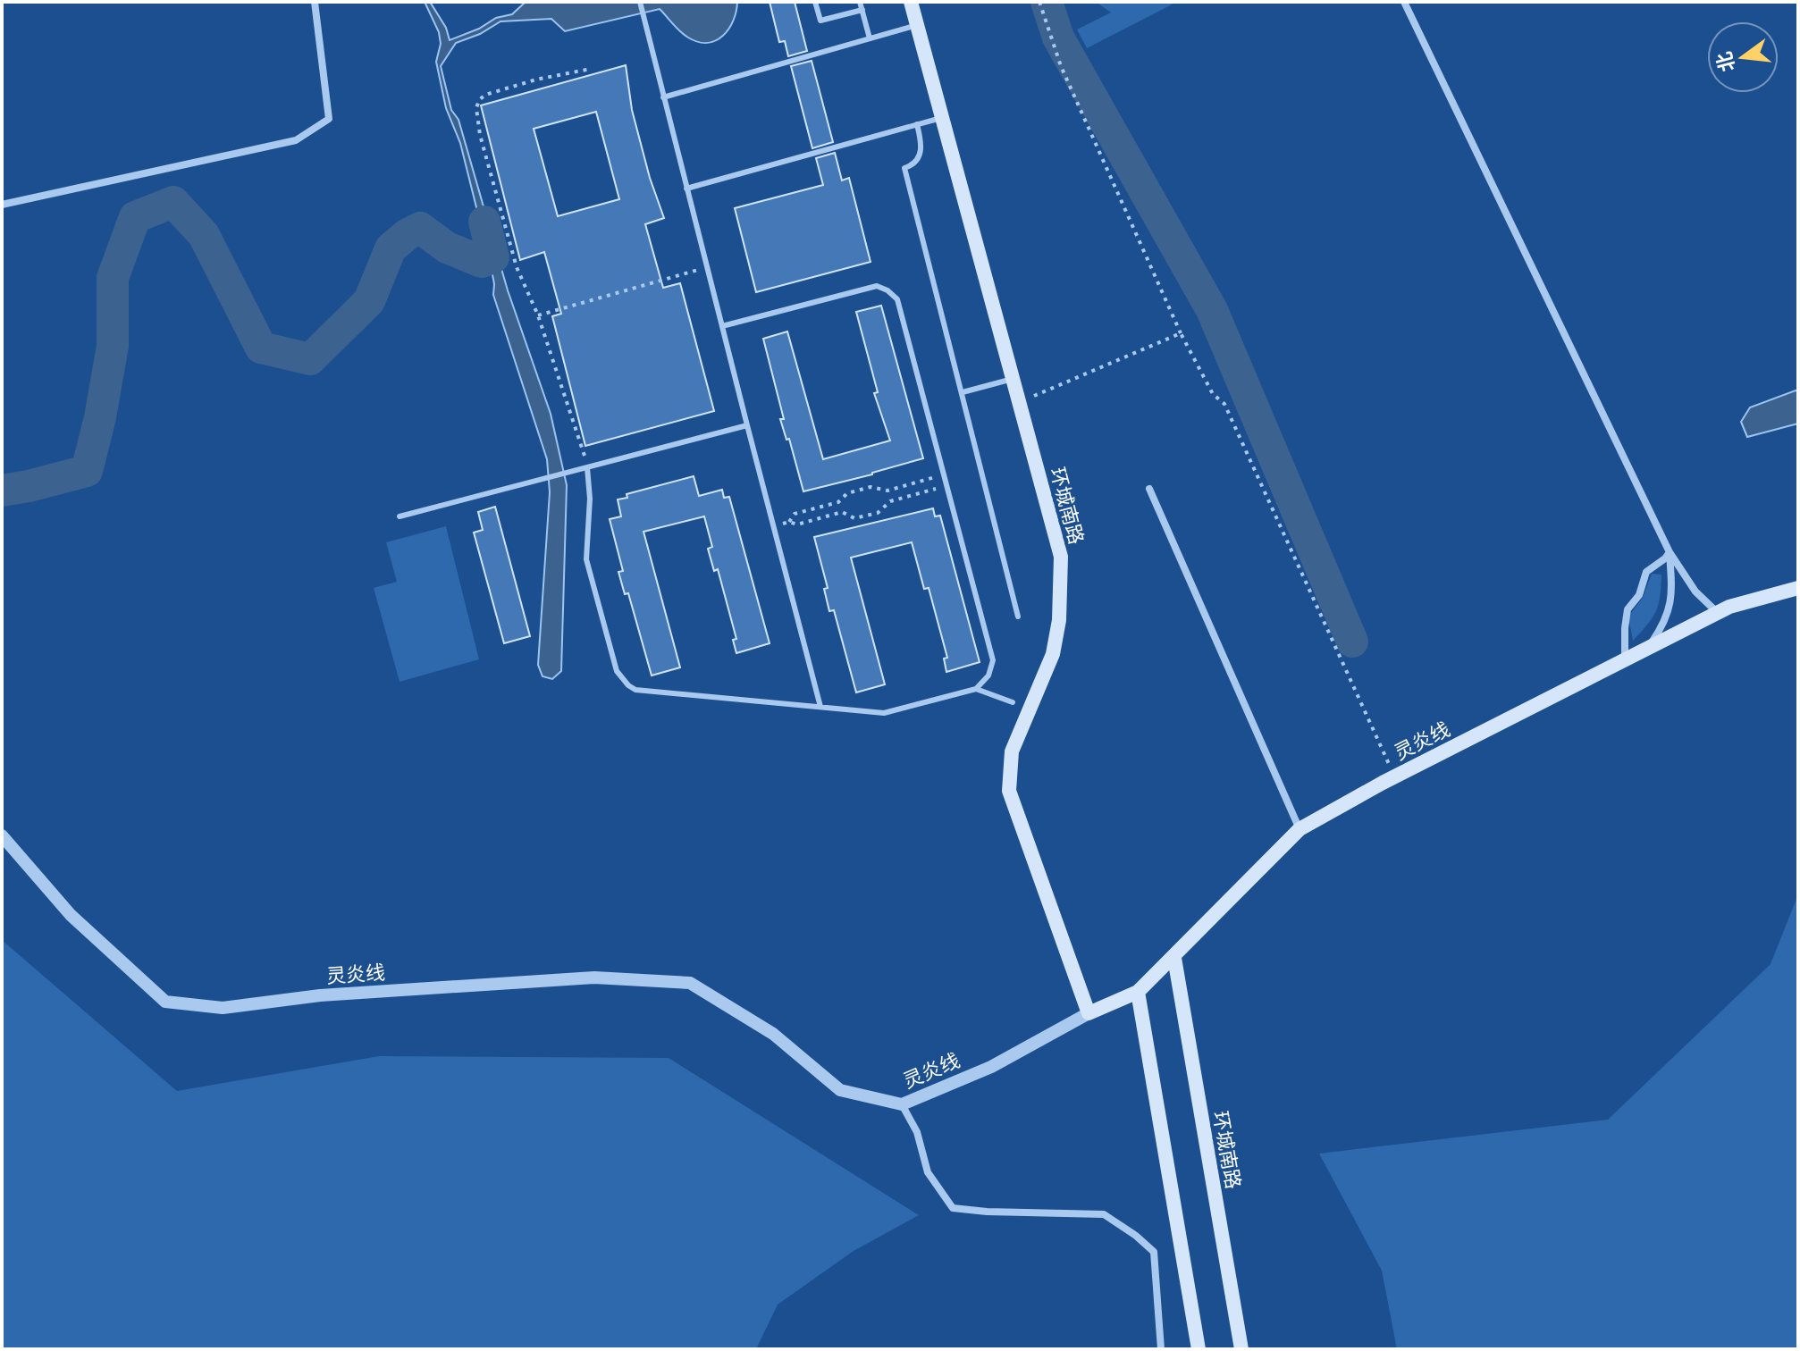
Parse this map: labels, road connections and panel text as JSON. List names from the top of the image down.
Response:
{
  "streets": {
    "main road": ["环城南路", "灵炎线"]
  },
  "crossings": [
    ["环城南路", "灵炎线"]
  ],
  "north": "left"
}
